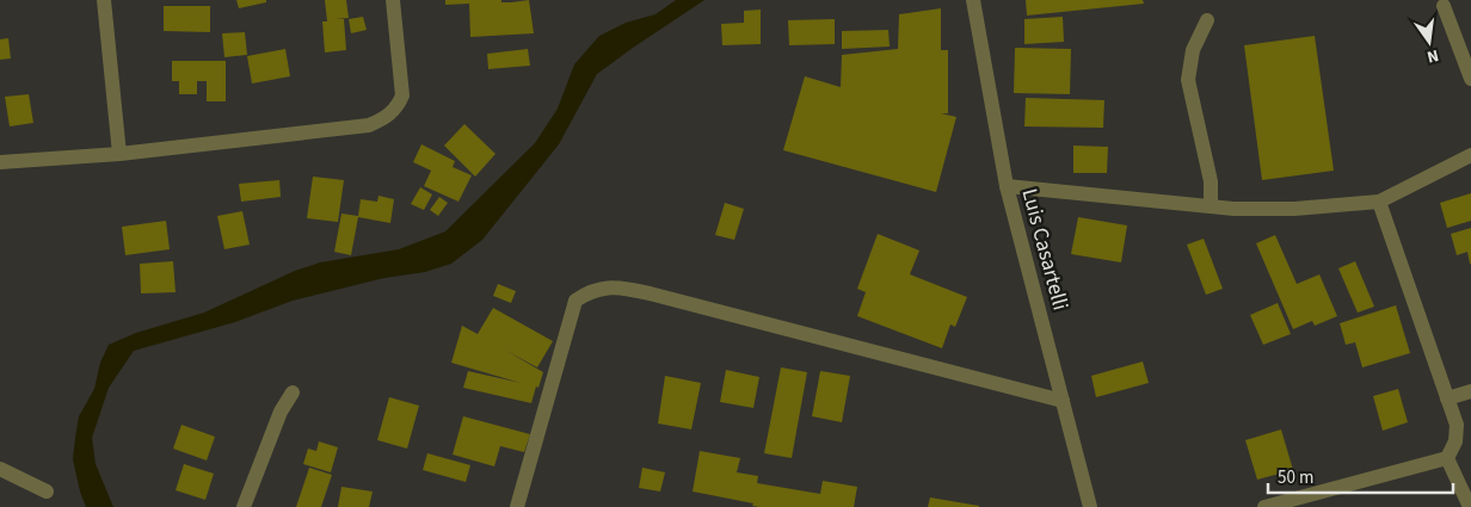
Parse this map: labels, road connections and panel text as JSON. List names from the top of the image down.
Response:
{
  "streets": {
    "street": ["Luis Casartelli"]
  },
  "scale_bar": "50 m",
  "north": "bottom"
}
